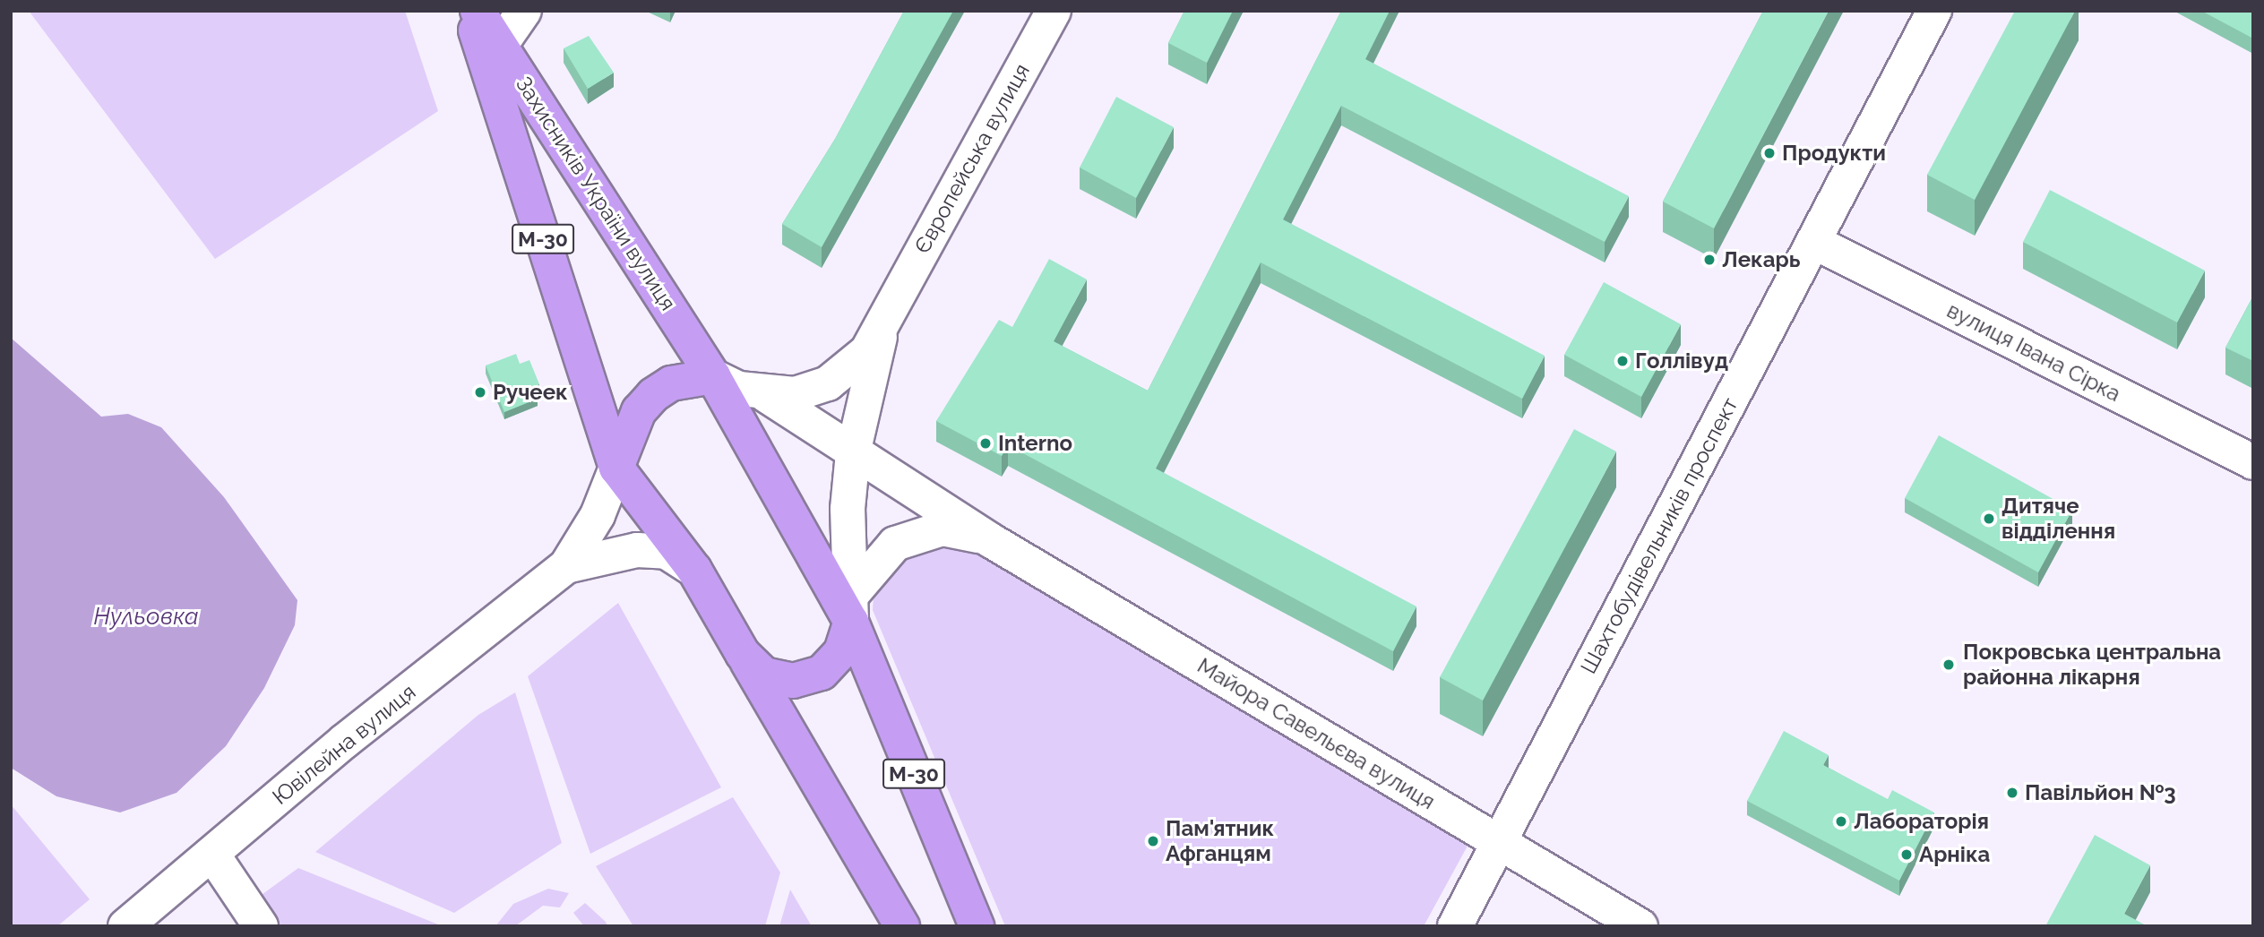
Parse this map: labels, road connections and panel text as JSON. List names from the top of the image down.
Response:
{
  "streets": {
    "highway": ["Захисників України вулиця", "М-30"],
    "street": [
      "Європейська вулиця",
      "вулиця Івана Сірка",
      "Шахтобудівельників проспект",
      "Майора Савельєва вулиця",
      "Ювілейна вулиця"
    ]
  },
  "crossings": [
    ["Європейська вулиця", "М-30"],
    ["Європейська вулиця", "Майора Савельєва вулиця"],
    ["Захисників України вулиця", "М-30"],
    ["Захисників України вулиця", "Ювілейна вулиця"],
    ["М-30", "Майора Савельєва вулиця"],
    ["М-30", "Ювілейна вулиця"],
    ["вулиця Івана Сірка", "Шахтобудівельників проспект"],
    ["Шахтобудівельників проспект", "Майора Савельєва вулиця"]
  ],
  "water": ["Нульовка"],
  "places": [
    "Продукти",
    "Лекарь",
    "Голлівуд",
    "Ручеек",
    "Interno",
    "Дитяче відділення",
    "Покровська центральна районна лікарня",
    "Павільйон №3",
    "Лабораторія",
    "Пам'ятник Афганцям",
    "Арніка"
  ]
}
